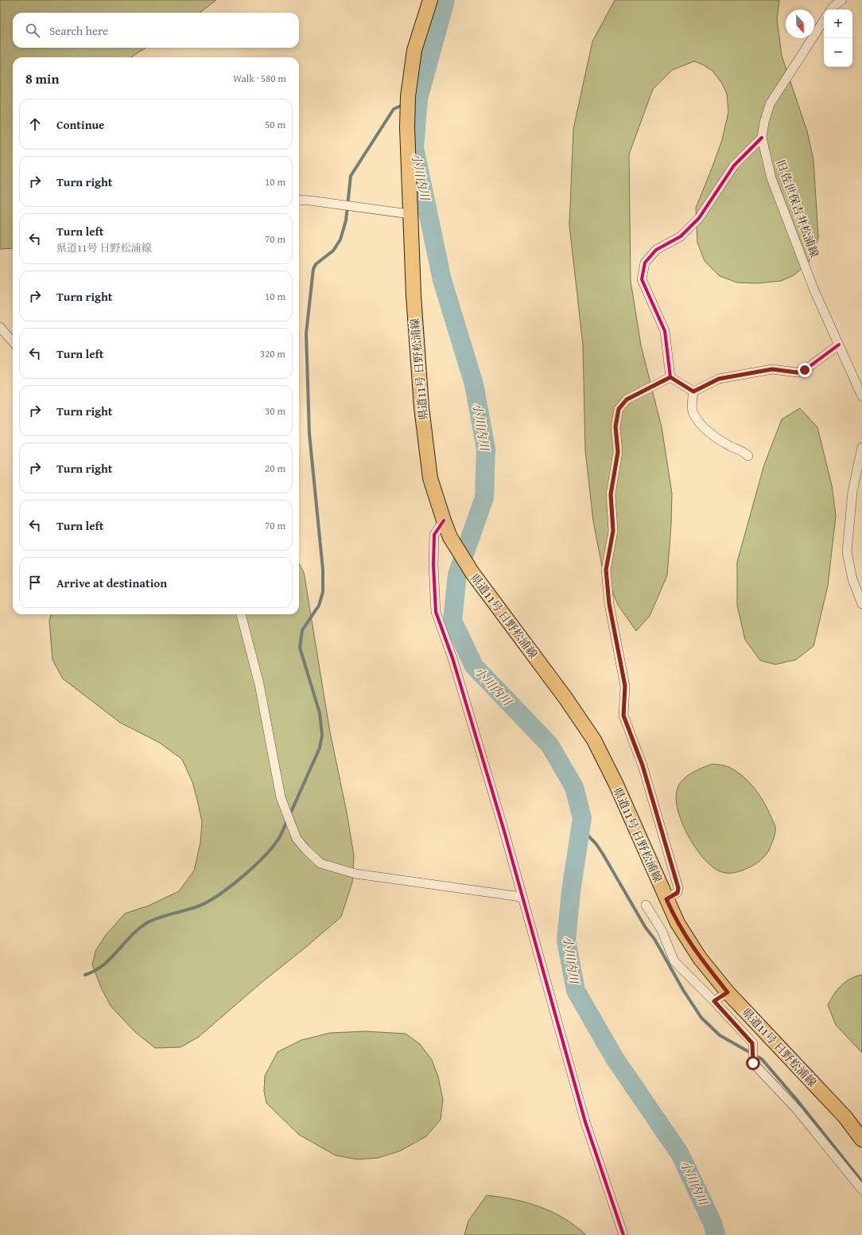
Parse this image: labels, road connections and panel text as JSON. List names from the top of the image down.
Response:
{
  "streets": {
    "main road": ["県道11号 日野松浦線"],
    "street": ["旧 佐世保吉井松浦線"]
  },
  "water": ["小川内川"],
  "north": "bottom",
  "page": {
    "map_buttons": ["+", "−"],
    "search": "Search here",
    "heading": ["8 min", "Walk · 580 m"],
    "list": [
      ["Continue", "50 m"],
      ["Turn right", "10 m"],
      ["Turn left", "県道11号 日野松浦線", "70 m"],
      ["Turn right", "10 m"],
      ["Turn left", "320 m"],
      ["Turn right", "30 m"],
      ["Turn right", "20 m"],
      ["Turn left", "70 m"],
      "Arrive at destination"
    ]
  }
}
